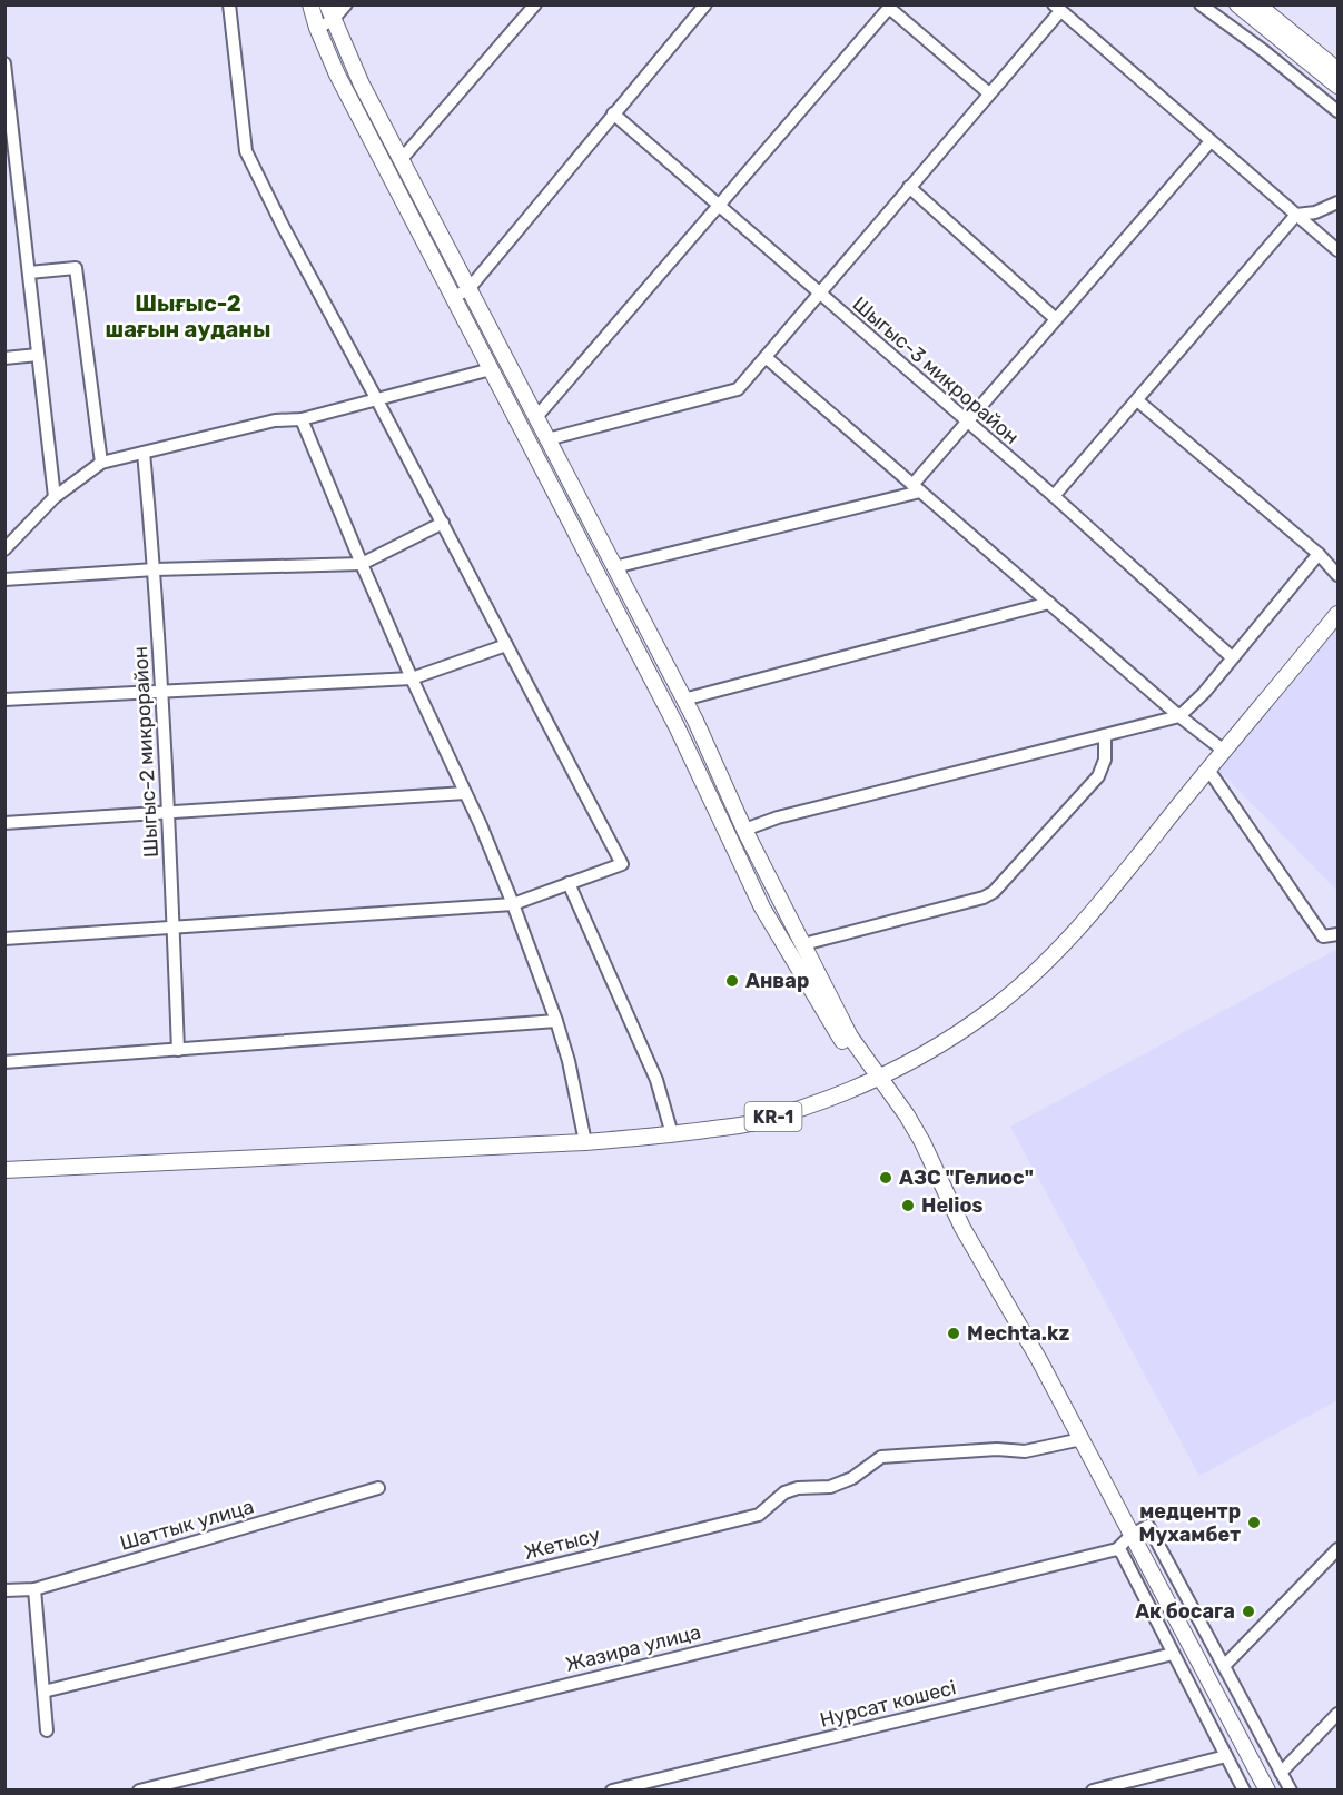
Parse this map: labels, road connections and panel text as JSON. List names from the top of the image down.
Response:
{
  "streets": {
    "main road": ["KR-1"],
    "street": [
      "Шыгыс-3 микрорайон",
      "Шыгыс-2 микрорайон",
      "Шаттык улица",
      "Жетысу",
      "Жазира улица",
      "Нурсат кошесi"
    ]
  },
  "districts": ["Шығыс-2 шағын ауданы"],
  "places": [
    "Анвар",
    "АЗС \"Гелиос\"",
    "Helios",
    "Mechta.kz",
    "медцентр Мухамбет",
    "Ак босага"
  ]
}
